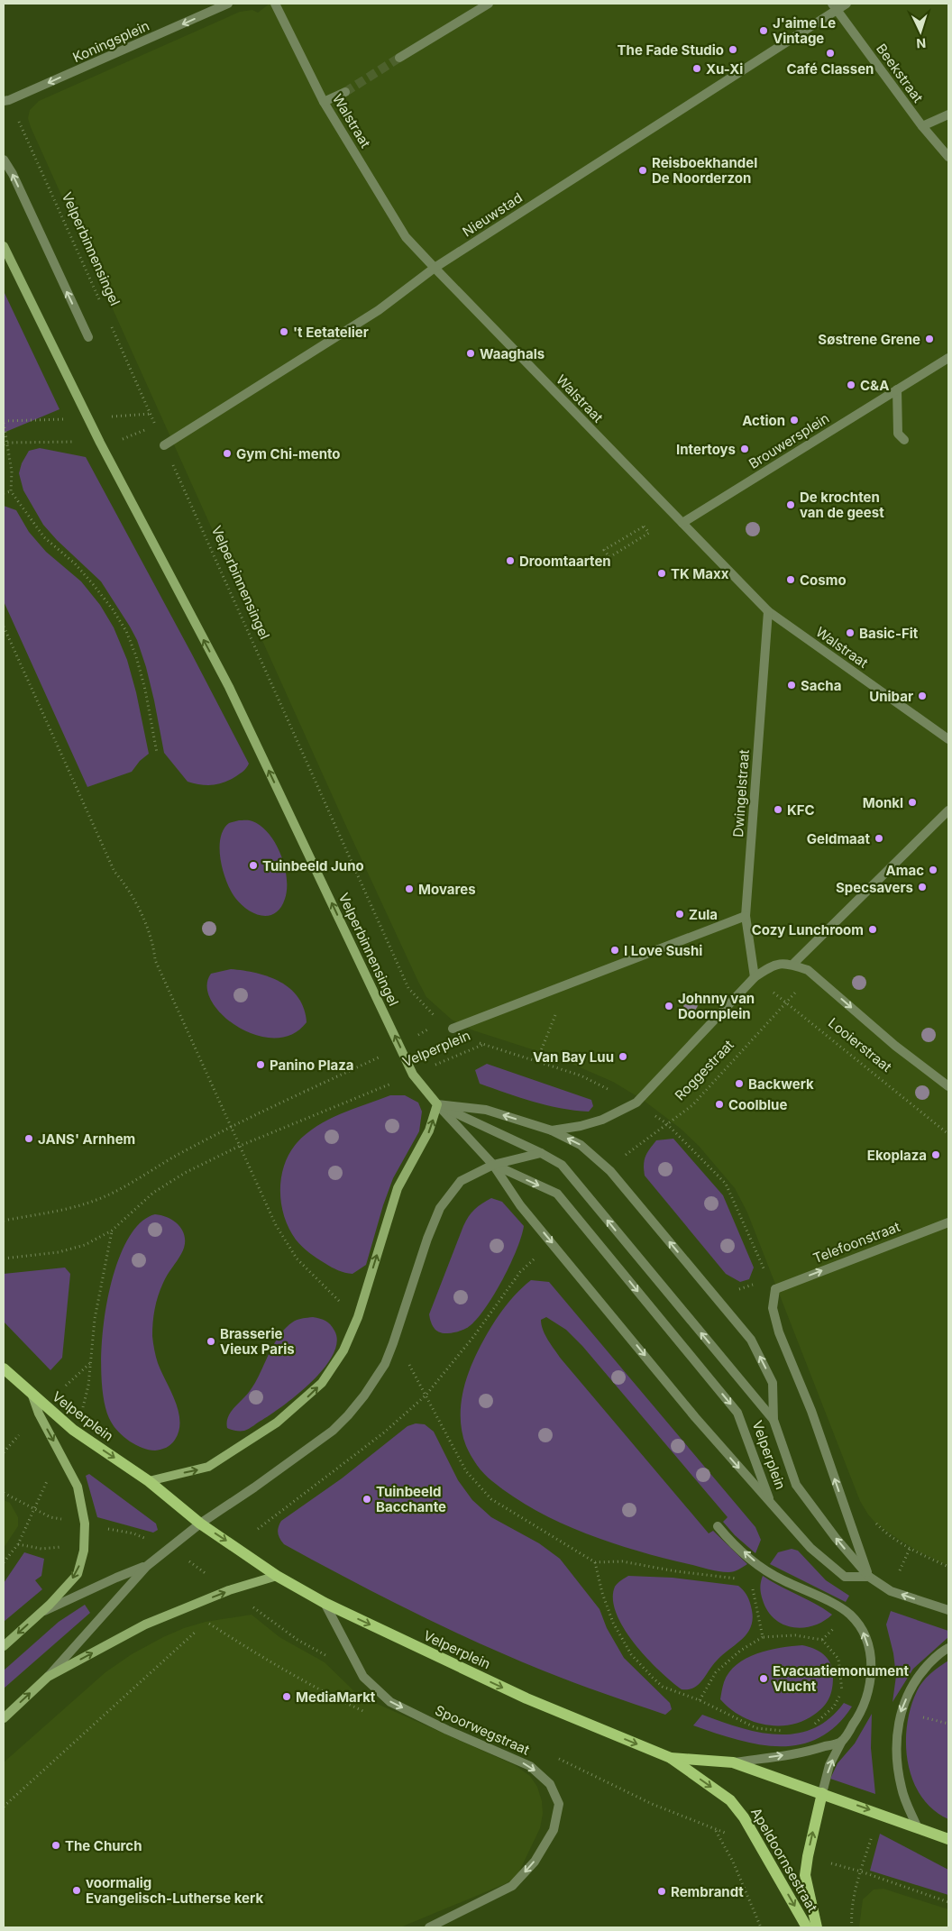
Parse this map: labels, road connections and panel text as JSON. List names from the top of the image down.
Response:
{
  "streets": {
    "main road": ["Velperplein", "Apeldoornsestraat"],
    "street": [
      "Koningsplein",
      "Beekstraat",
      "Walstraat",
      "Nieuwstad",
      "Velperbinnensingel",
      "Brouwersplein",
      "Dwingelstraat",
      "Looierstraat",
      "Roggestraat",
      "Telefoonstraat",
      "Spoorwegstraat"
    ]
  },
  "crossings": [
    ["Koningsplein", "Velperbinnensingel"],
    ["Beekstraat", "Nieuwstad"],
    ["Walstraat", "Nieuwstad"],
    ["Walstraat", "Brouwersplein"],
    ["Walstraat", "Dwingelstraat"],
    ["Nieuwstad", "Velperbinnensingel"],
    ["Velperbinnensingel", "Velperplein"],
    ["Dwingelstraat", "Looierstraat"],
    ["Dwingelstraat", "Roggestraat"],
    ["Looierstraat", "Roggestraat"],
    ["Velperplein", "Roggestraat"],
    ["Velperplein", "Spoorwegstraat"],
    ["Velperplein", "Apeldoornsestraat"]
  ],
  "one_way": ["Koningsplein", "Looierstraat"],
  "places": [
    "J'aime Le Vintage",
    "The Fade Studio",
    "Café Classen",
    "Xu-Xi",
    "Reisboekhandel De Noorderzon",
    "'t Eetatelier",
    "Søstrene Grene",
    "Waaghals",
    "C&A",
    "Action",
    "Intertoys",
    "Gym Chi-mento",
    "De krochten van de geest",
    "Droomtaarten",
    "TK Maxx",
    "Cosmo",
    "Basic-Fit",
    "Sacha",
    "Unibar",
    "Monkl",
    "KFC",
    "Geldmaat",
    "Tuinbeeld Juno",
    "Amac",
    "Specsavers",
    "Movares",
    "Zula",
    "Cozy Lunchroom",
    "I Love Sushi",
    "Johnny van Doornplein",
    "Van Bay Luu",
    "Panino Plaza",
    "Backwerk",
    "Coolblue",
    "JANS' Arnhem",
    "Ekoplaza",
    "Brasserie Vieux Paris",
    "Tuinbeeld Bacchante",
    "Evacuatiemonument Vlucht",
    "MediaMarkt",
    "The Church",
    "voormalig Evangelisch-Lutherse kerk",
    "Rembrandt"
  ],
  "north": "bottom"
}
